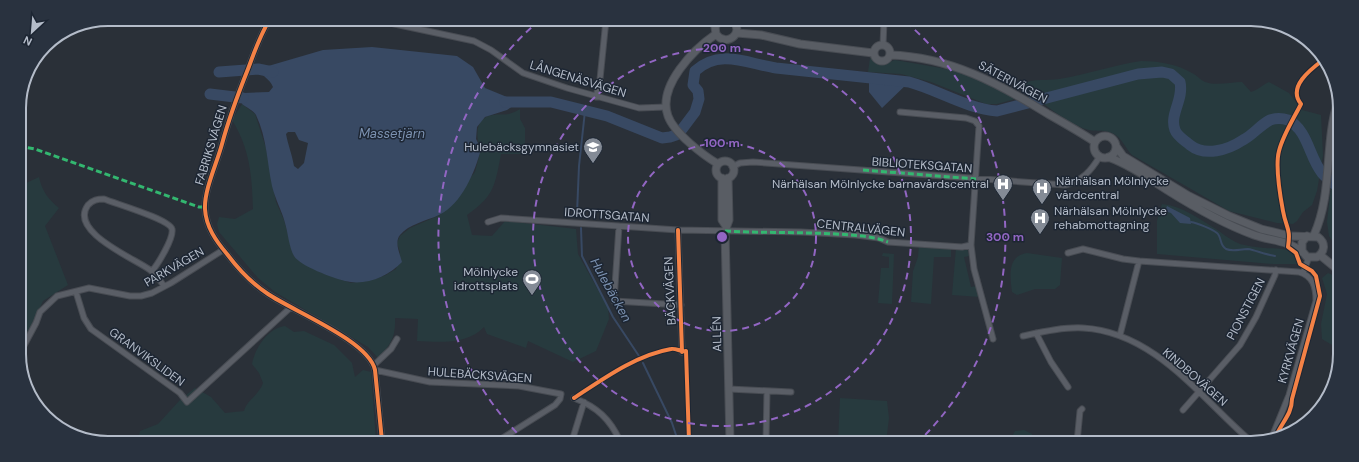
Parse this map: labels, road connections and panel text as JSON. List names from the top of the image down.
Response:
{
  "streets": {
    "street": [
      "LÅNGENÄSVÄGEN",
      "SÄTERIVÄGEN",
      "FABRIKSVÄGEN",
      "BIBLIOTEKSGATAN",
      "IDROTTSGATAN",
      "CENTRALVÄGEN",
      "PARKVÄGEN",
      "BÄCKVÄGEN",
      "PIONSTIGEN",
      "ALLÉN",
      "KYRKVÄGEN",
      "GRANVIKSLIDEN",
      "HULEBÄCKSVÄGEN",
      "KINDBOVÄGEN"
    ]
  },
  "crossings": [
    ["SÄTERIVÄGEN", "BIBLIOTEKSGATAN"],
    ["FABRIKSVÄGEN", "PARKVÄGEN"],
    ["FABRIKSVÄGEN", "GRANVIKSLIDEN"],
    ["FABRIKSVÄGEN", "HULEBÄCKSVÄGEN"],
    ["BIBLIOTEKSGATAN", "ALLÉN"],
    ["IDROTTSGATAN", "CENTRALVÄGEN"],
    ["IDROTTSGATAN", "BÄCKVÄGEN"],
    ["IDROTTSGATAN", "ALLÉN"],
    ["CENTRALVÄGEN", "ALLÉN"],
    ["PARKVÄGEN", "GRANVIKSLIDEN"],
    ["PIONSTIGEN", "KINDBOVÄGEN"]
  ],
  "water": ["Massetjärn", "Hulebäcken"],
  "places": {
    "school or university": ["Hulebäcksgymnasiet"],
    "hospital": ["Närhälsan Mölnlycke barnavårdscentral", "Närhälsan Mölnlycke vårdcentral", "Närhälsan Mölnlycke rehabmottagning"],
    "sports": ["Mölnlycke idrottsplats"]
  },
  "north": "bottom left",
  "rings": ["200 m", "100 m", "300 m"]
}
